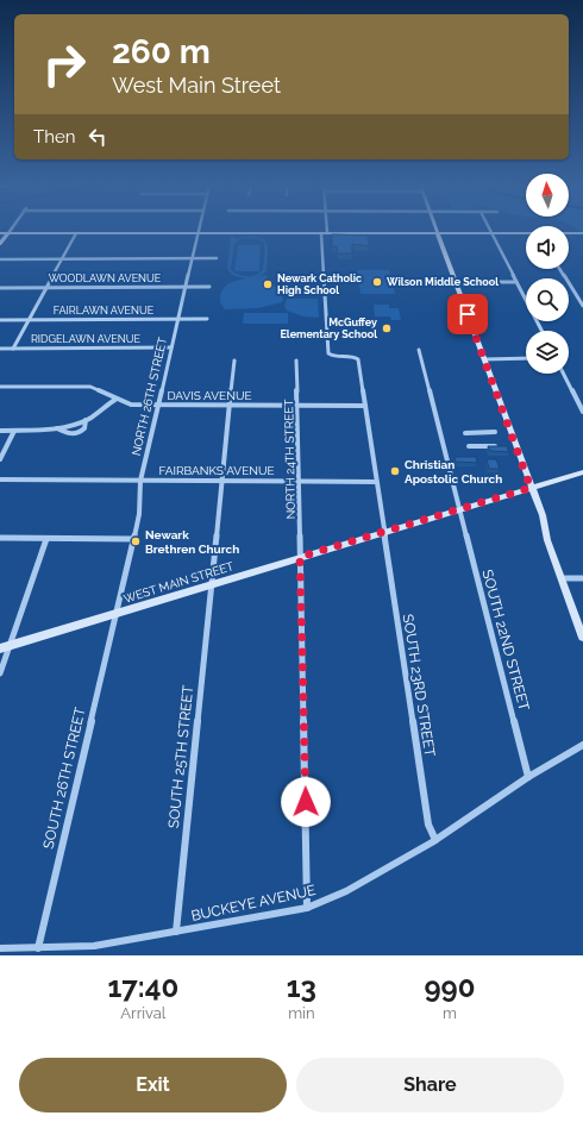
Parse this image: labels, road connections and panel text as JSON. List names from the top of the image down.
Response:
{
  "streets": {
    "main road": ["WEST MAIN STREET"],
    "street": [
      "WOODLAWN AVENUE",
      "FAIRLAWN AVENUE",
      "RIDGELAWN AVENUE",
      "DAVIS AVENUE",
      "NORTH 26TH STREET",
      "NORTH 24TH STREET",
      "FAIRBANKS AVENUE",
      "SOUTH 22ND STREET",
      "SOUTH 23RD STREET",
      "SOUTH 25TH STREET",
      "SOUTH 26TH STREET",
      "BUCKEYE AVENUE"
    ]
  },
  "crossings": [
    ["WOODLAWN AVENUE", "NORTH 26TH STREET"],
    ["FAIRLAWN AVENUE", "NORTH 26TH STREET"],
    ["RIDGELAWN AVENUE", "NORTH 26TH STREET"],
    ["DAVIS AVENUE", "NORTH 26TH STREET"],
    ["DAVIS AVENUE", "NORTH 24TH STREET"],
    ["DAVIS AVENUE", "SOUTH 23RD STREET"],
    ["DAVIS AVENUE", "SOUTH 25TH STREET"],
    ["NORTH 26TH STREET", "FAIRBANKS AVENUE"],
    ["NORTH 26TH STREET", "WEST MAIN STREET"],
    ["NORTH 26TH STREET", "SOUTH 26TH STREET"],
    ["NORTH 24TH STREET", "FAIRBANKS AVENUE"],
    ["NORTH 24TH STREET", "WEST MAIN STREET"],
    ["NORTH 24TH STREET", "BUCKEYE AVENUE"],
    ["FAIRBANKS AVENUE", "SOUTH 23RD STREET"],
    ["FAIRBANKS AVENUE", "SOUTH 25TH STREET"],
    ["WEST MAIN STREET", "SOUTH 22ND STREET"],
    ["WEST MAIN STREET", "SOUTH 23RD STREET"],
    ["WEST MAIN STREET", "SOUTH 25TH STREET"],
    ["WEST MAIN STREET", "SOUTH 26TH STREET"],
    ["SOUTH 22ND STREET", "BUCKEYE AVENUE"],
    ["SOUTH 23RD STREET", "BUCKEYE AVENUE"],
    ["SOUTH 25TH STREET", "BUCKEYE AVENUE"],
    ["SOUTH 26TH STREET", "BUCKEYE AVENUE"]
  ],
  "places": [
    "Wilson Middle School",
    "Newark Catholic High School",
    "McGuffey Elementary School",
    "Christian Apostolic Church",
    "Newark Brethren Church"
  ],
  "north": "top",
  "page": {
    "turn": ["260 m", "West Main Street"],
    "then": "Then",
    "eta": [
      "17:40",
      "Arrival",
      "13",
      "min",
      "990",
      "m"
    ],
    "buttons": ["Exit", "Share"]
  }
}
